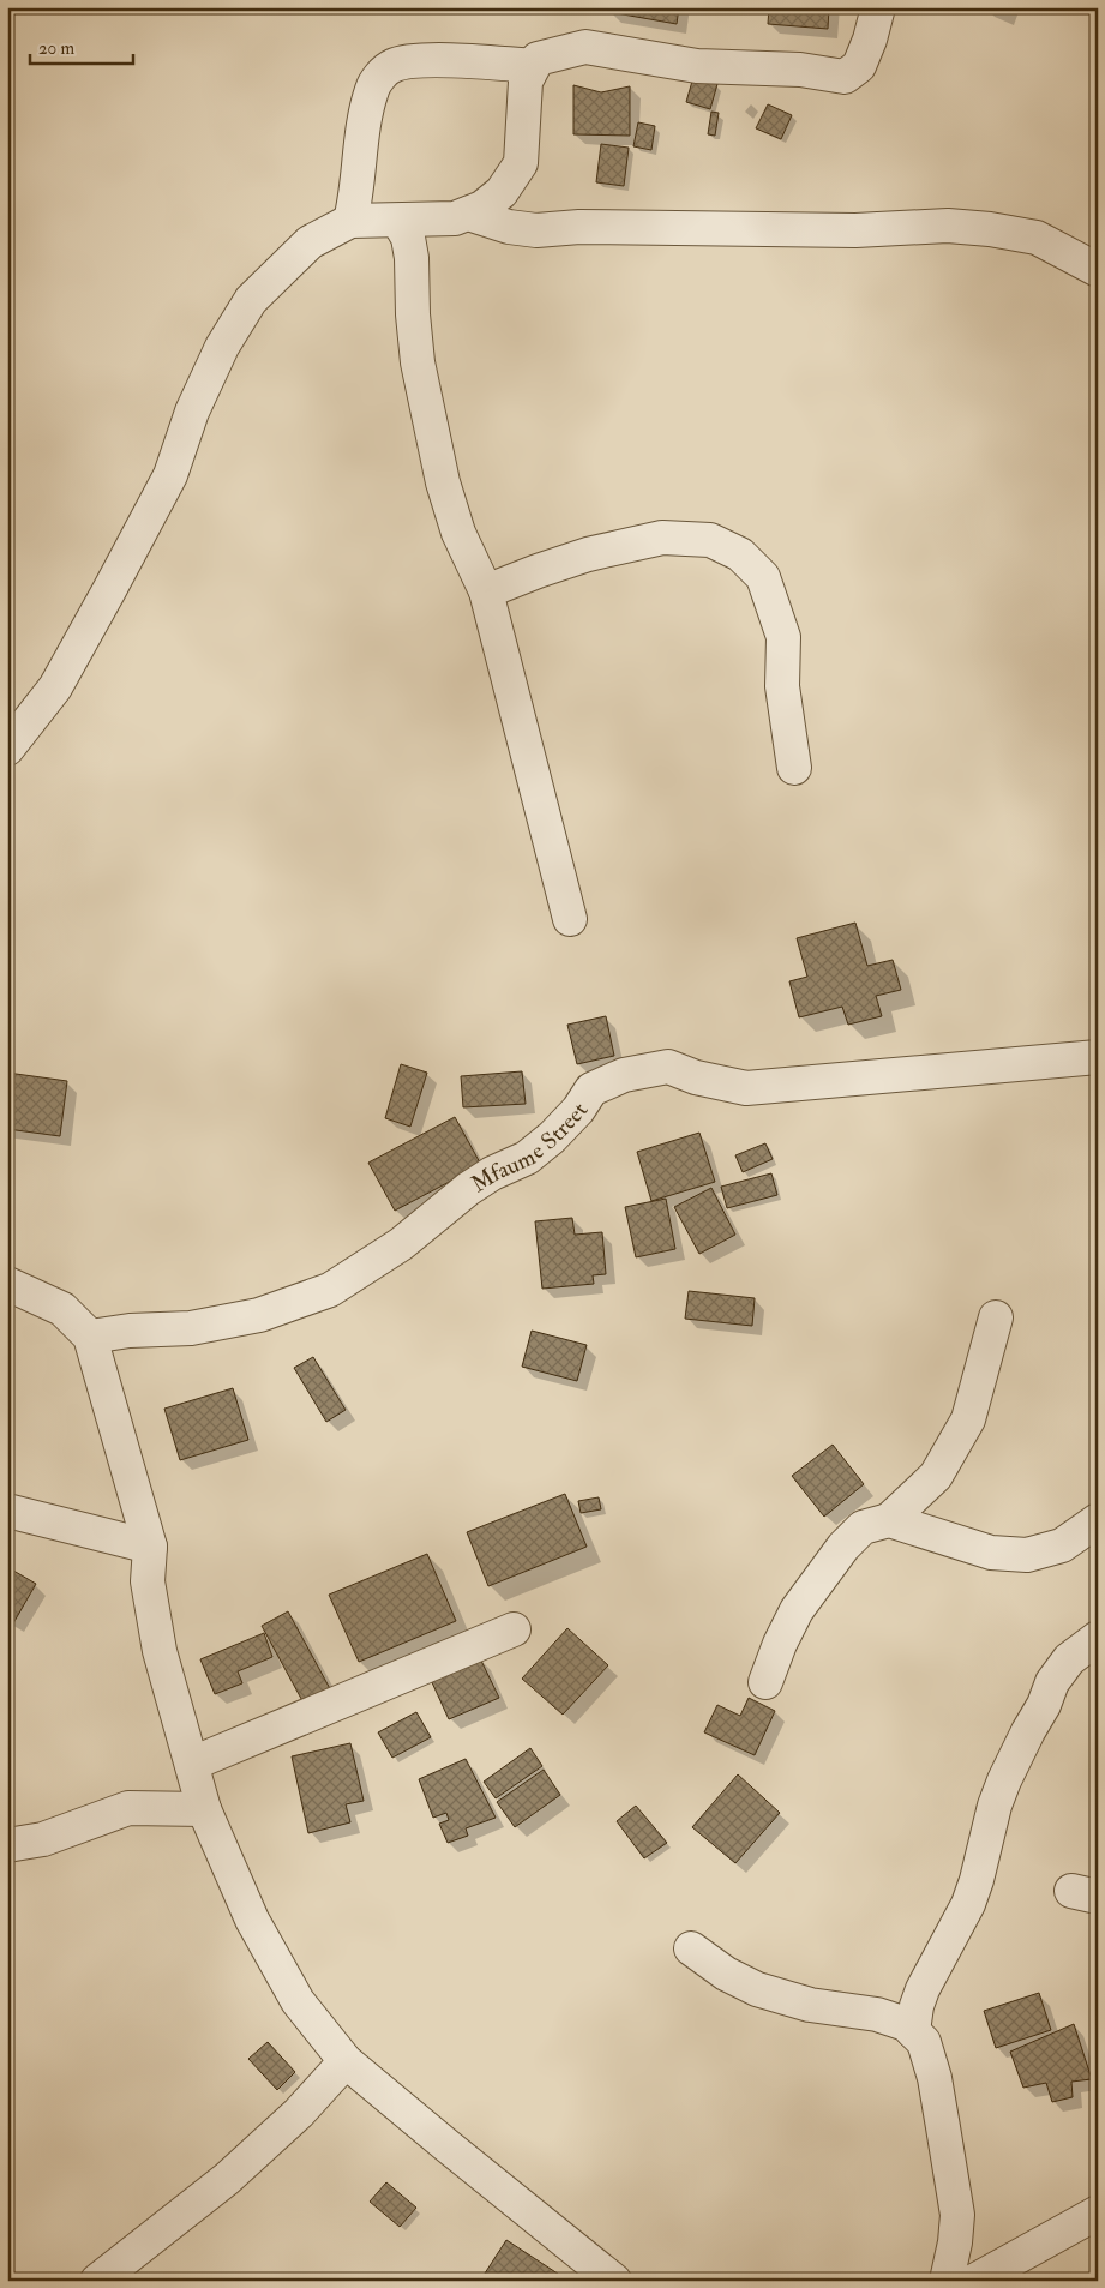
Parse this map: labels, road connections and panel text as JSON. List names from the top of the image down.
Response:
{
  "streets": {
    "street": ["Mfaume Street"]
  },
  "scale_bar": "20 m"
}
